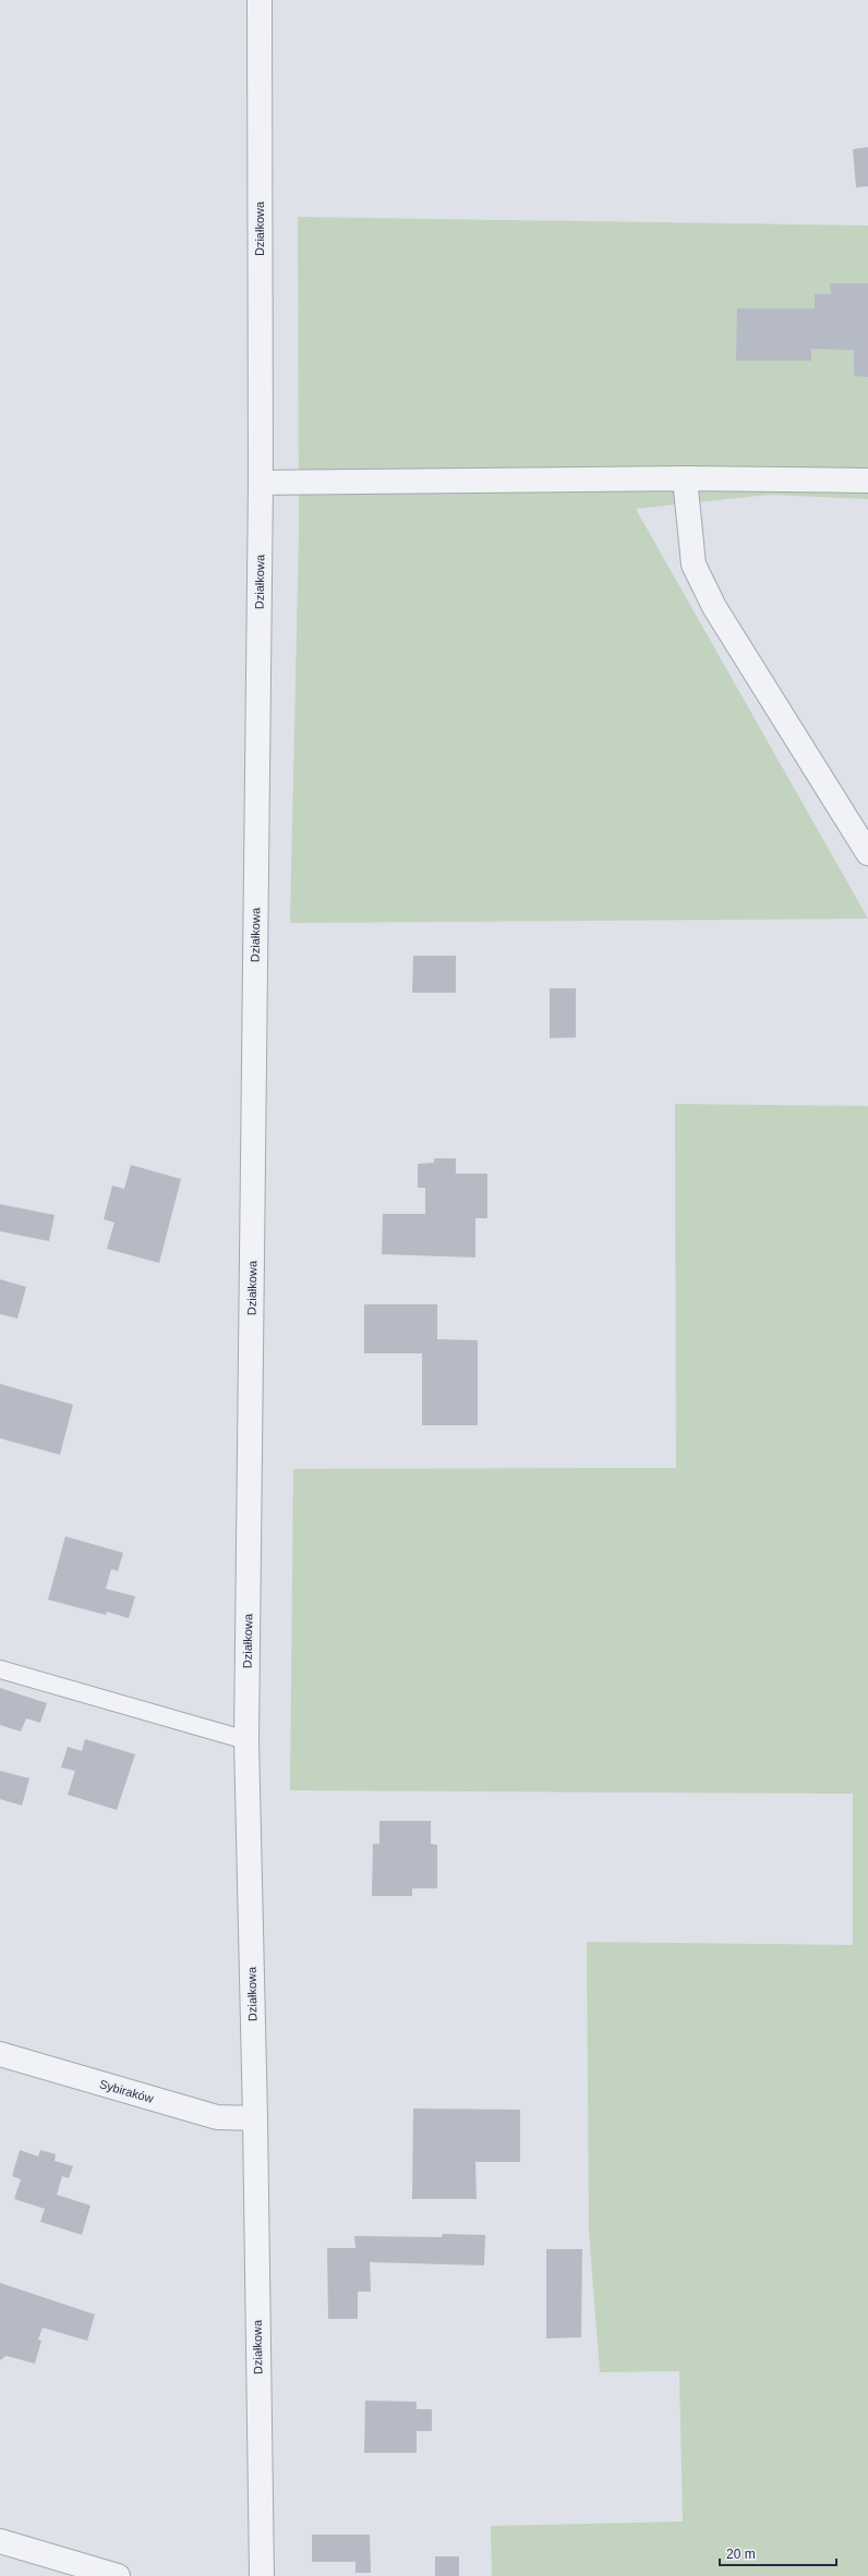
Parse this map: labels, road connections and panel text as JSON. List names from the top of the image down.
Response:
{
  "streets": {
    "street": ["Działkowa", "Sybiraków"]
  },
  "crossings": [
    ["Działkowa", "Sybiraków"]
  ],
  "scale_bar": "20 m"
}
